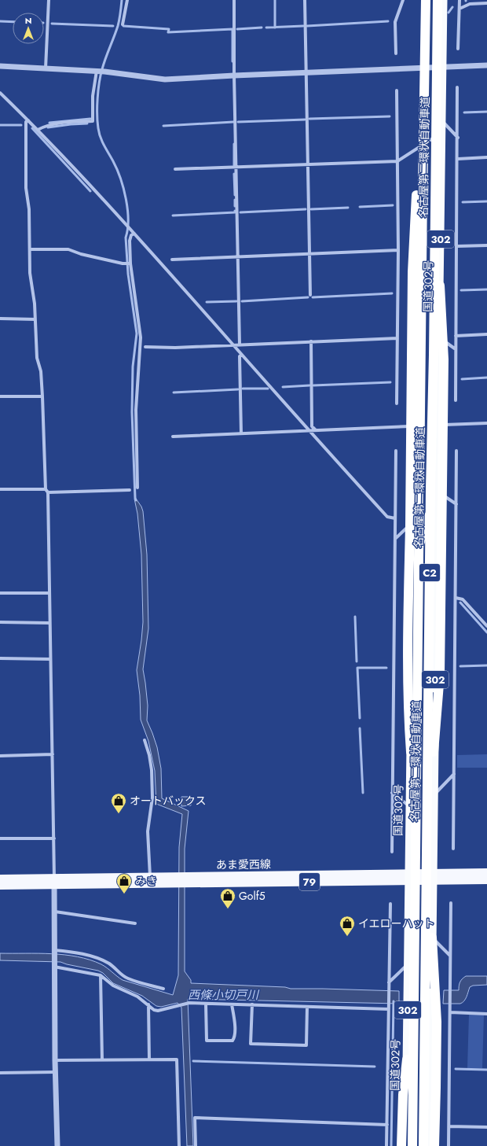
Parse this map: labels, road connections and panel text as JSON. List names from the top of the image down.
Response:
{
  "streets": {
    "highway": [
      "名古屋第二環状自動車道",
      "302",
      "国道302号",
      "C2"
    ],
    "main road": ["あま愛西線", "79"]
  },
  "crossings": [
    ["国道302号", "あま愛西線"]
  ],
  "water": ["西條小切戸川"],
  "places": {
    "shop": [
      "オートバックス",
      "みき",
      "Golf5",
      "イエローハット"
    ]
  },
  "north": "top"
}
